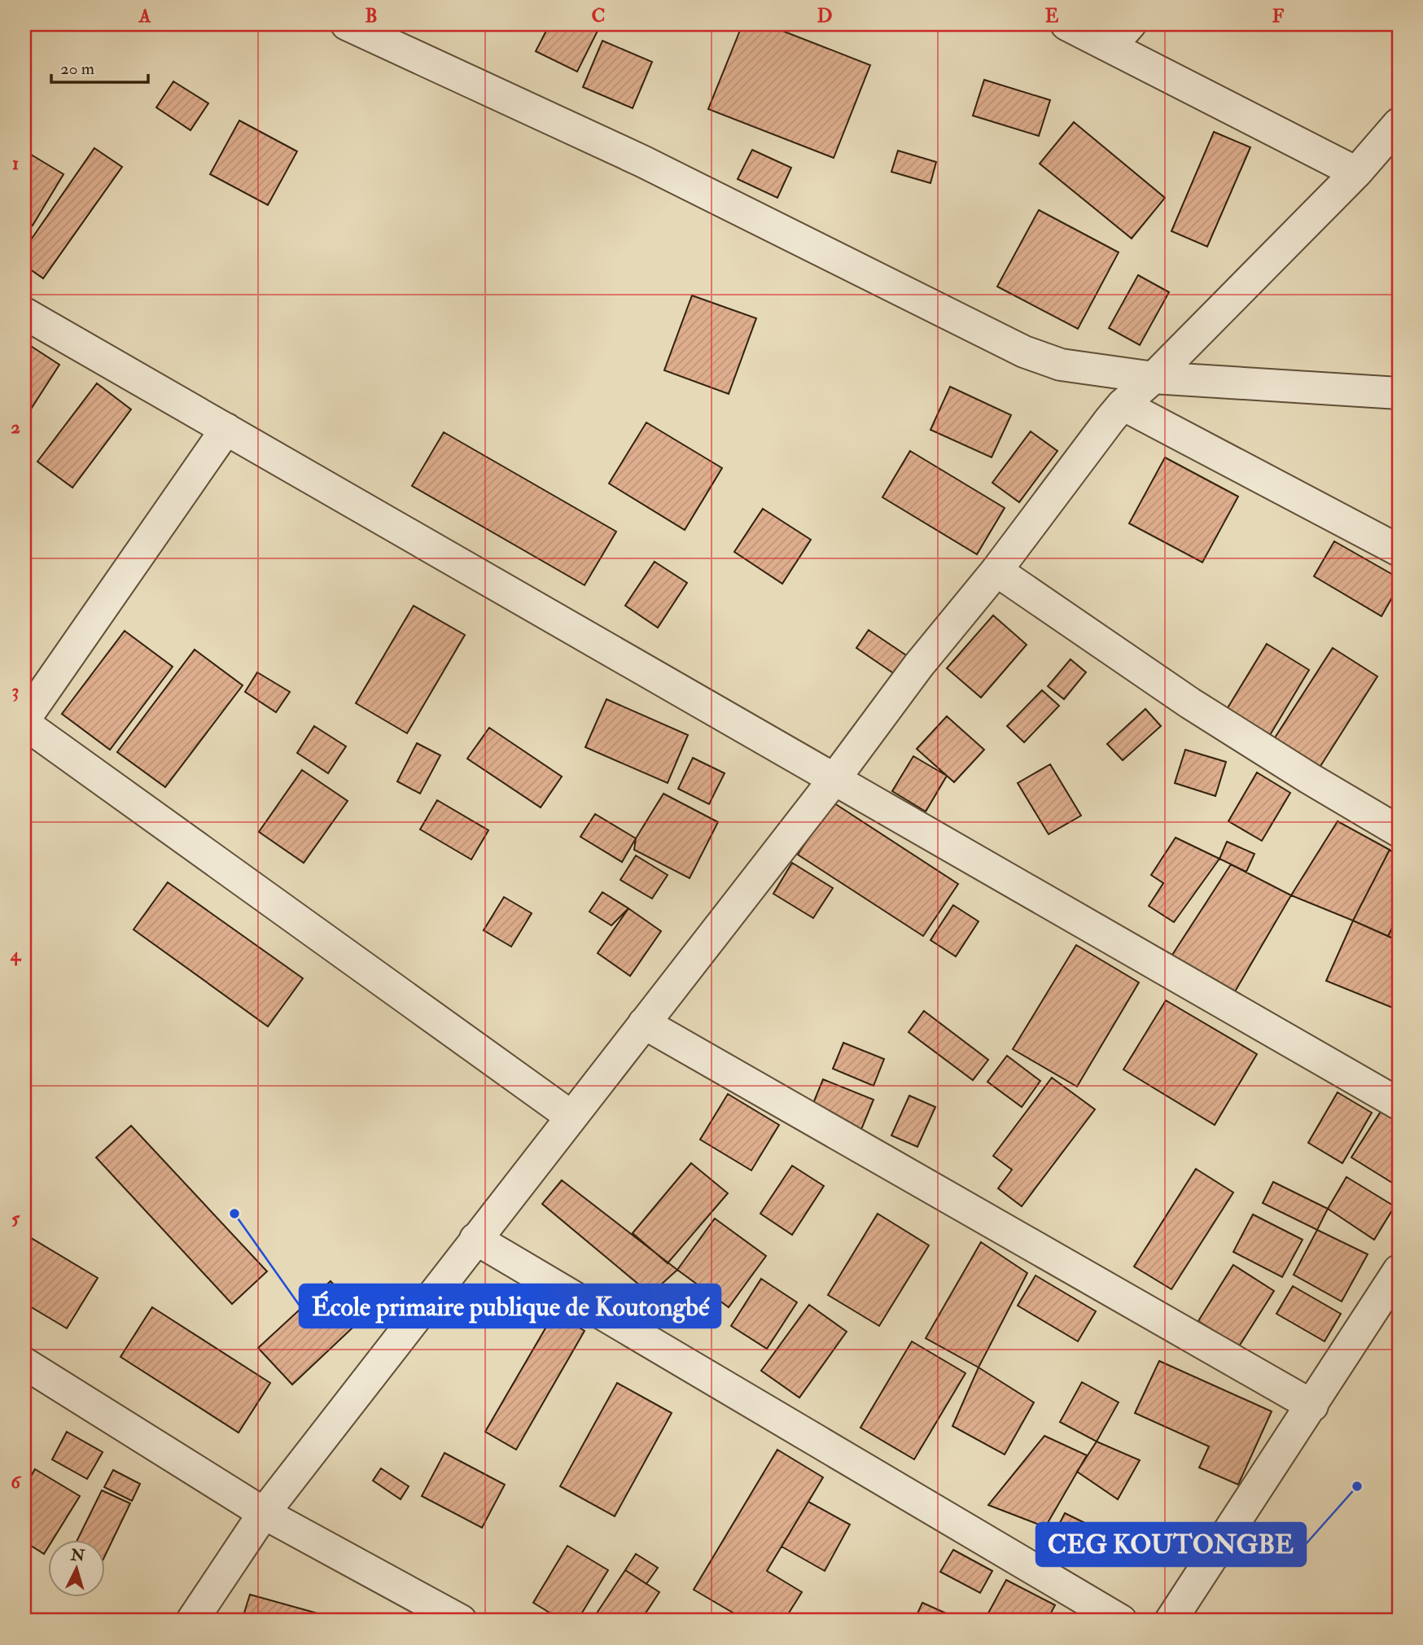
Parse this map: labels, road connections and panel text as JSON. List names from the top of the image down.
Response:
{
  "places": ["École primaire publique de Koutongbé", "CEG KOUTONGBE"],
  "scale_bar": "20 m",
  "north": "top",
  "grid": {
    "columns": [
      "A",
      "B",
      "C",
      "D",
      "E",
      "F"
    ],
    "rows": [
      "1",
      "2",
      "3",
      "4",
      "5",
      "6"
    ]
  }
}
